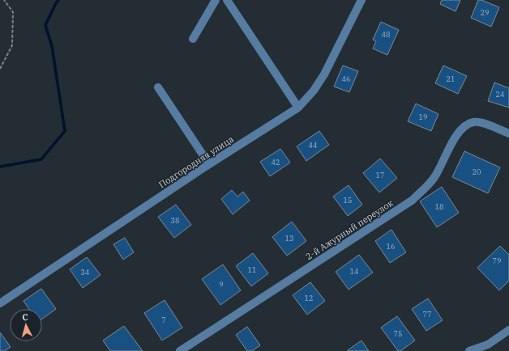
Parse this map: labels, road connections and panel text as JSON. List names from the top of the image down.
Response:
{
  "streets": {
    "street": ["Подгородняя улица", "2-й Ажурный переулок"]
  },
  "house_numbers": [
    "29",
    "48",
    "46",
    "21",
    "24",
    "19",
    "44",
    "42",
    "20",
    "17",
    "15",
    "18",
    "38",
    "13",
    "16",
    "79",
    "11",
    "14",
    "34",
    "9",
    "12",
    "77",
    "7",
    "75"
  ],
  "north": "top"
}
